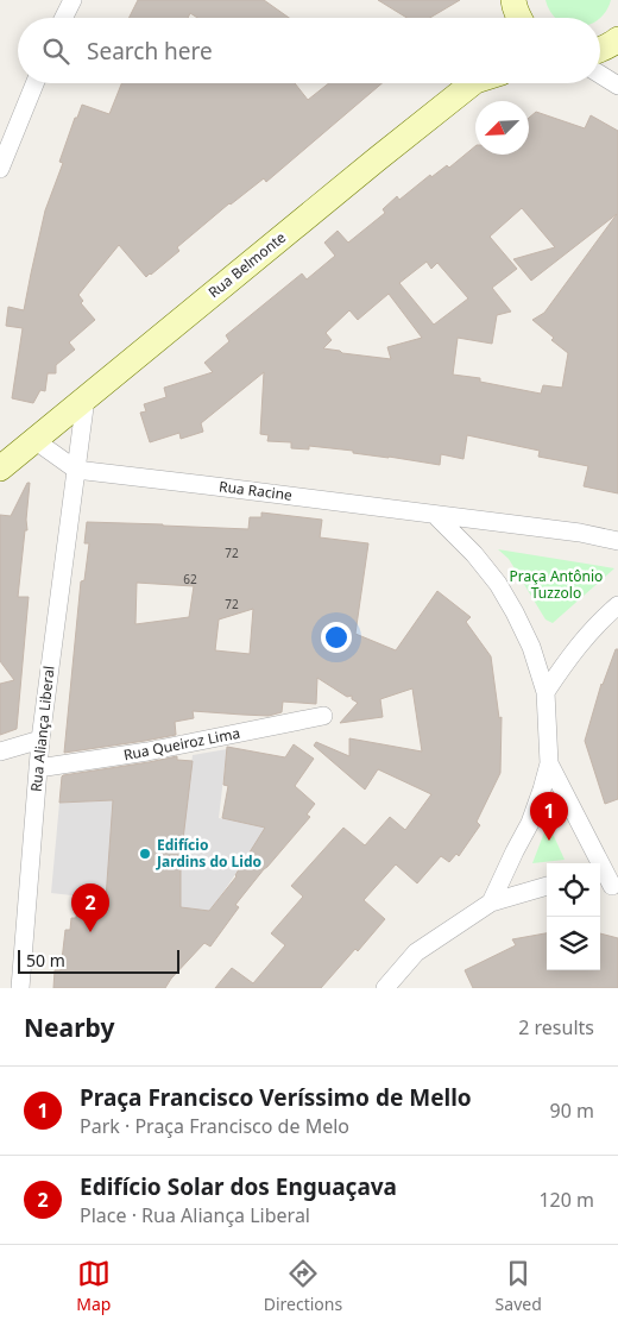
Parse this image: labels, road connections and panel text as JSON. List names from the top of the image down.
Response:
{
  "streets": {
    "main road": ["Rua Belmonte"],
    "street": ["Rua Racine", "Rua Aliança Liberal", "Rua Queiroz Lima"]
  },
  "crossings": [
    ["Rua Belmonte", "Rua Aliança Liberal"],
    ["Rua Racine", "Rua Aliança Liberal"],
    ["Rua Aliança Liberal", "Rua Queiroz Lima"]
  ],
  "parks": ["Praça Antônio Tuzzolo"],
  "places": ["Edifício Jardins do Lido"],
  "house_numbers": ["72", "62", "72"],
  "scale_bar": "50 m",
  "north": "bottom left",
  "page": {
    "search": "Search here",
    "pins": ["1", "2"],
    "scale": "50 m",
    "heading": ["Nearby", "2 results"],
    "list": [
      {
        "mark": "1",
        "name": "Praça Francisco Veríssimo de Mello",
        "note": "Park · Praça Francisco de Melo",
        "value": "90 m"
      },
      {
        "mark": "2",
        "name": "Edifício Solar dos Enguaçava",
        "note": "Place · Rua Aliança Liberal",
        "value": "120 m"
      }
    ],
    "nav": ["Map", "Directions", "Saved"]
  }
}
